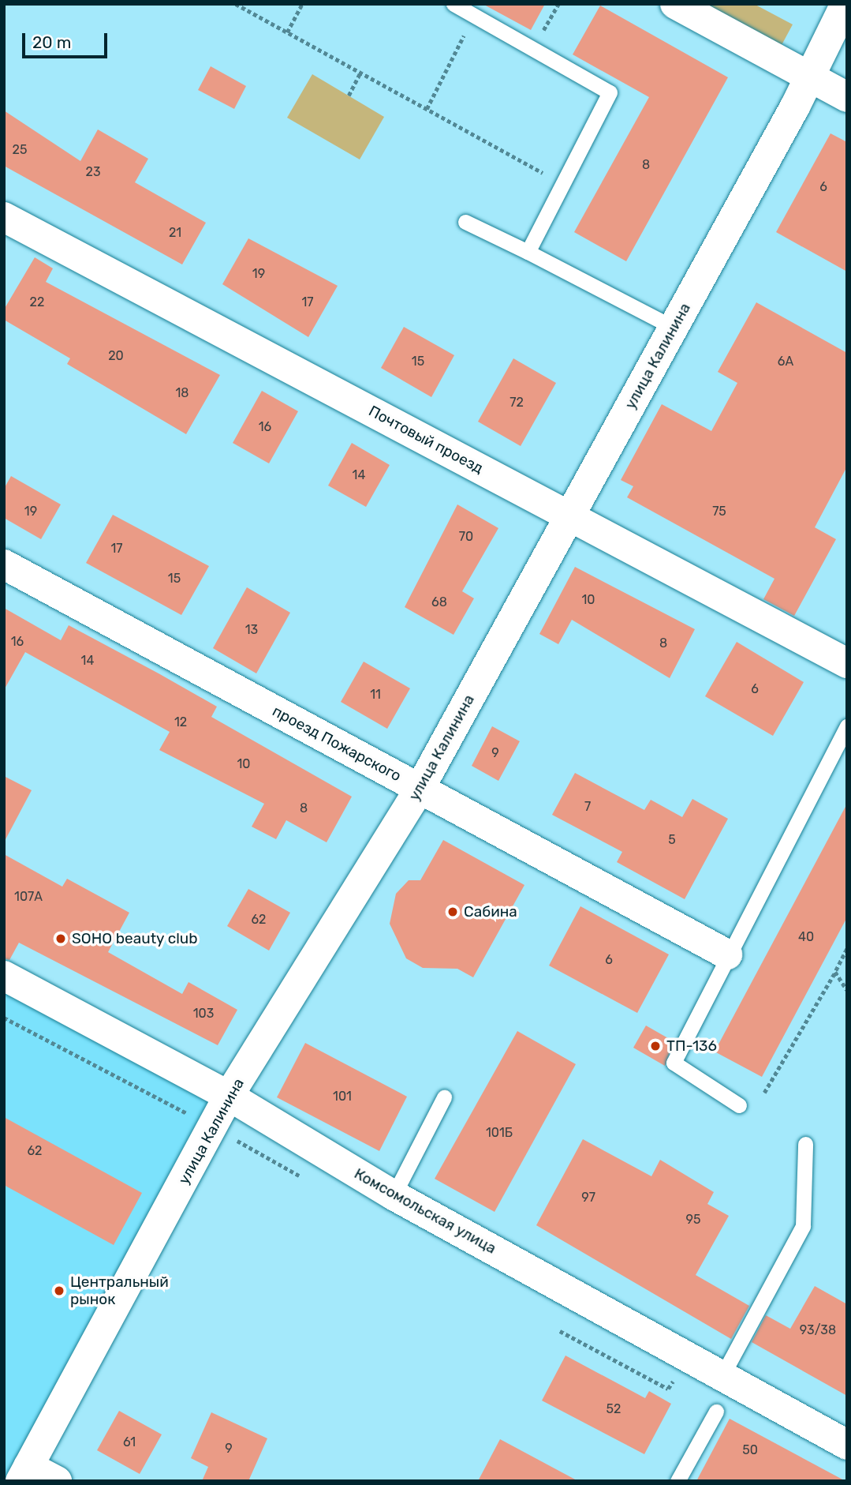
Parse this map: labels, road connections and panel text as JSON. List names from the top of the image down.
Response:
{
  "streets": {
    "street": [
      "улица Калинина",
      "Почтовый проезд",
      "проезд Пожарского",
      "Комсомольская улица"
    ]
  },
  "crossings": [
    ["улица Калинина", "Почтовый проезд"],
    ["улица Калинина", "проезд Пожарского"],
    ["улица Калинина", "Комсомольская улица"]
  ],
  "places": [
    "Сабина",
    "SOHO beauty club",
    "ТП-136",
    "Центральный рынок"
  ],
  "house_numbers": [
    "25",
    "8",
    "23",
    "6",
    "21",
    "19",
    "22",
    "17",
    "20",
    "15",
    "6А",
    "18",
    "72",
    "16",
    "14",
    "19",
    "75",
    "70",
    "17",
    "15",
    "10",
    "68",
    "13",
    "16",
    "8",
    "14",
    "6",
    "11",
    "12",
    "9",
    "10",
    "7",
    "8",
    "5",
    "107А",
    "62",
    "40",
    "6",
    "103",
    "101",
    "101Б",
    "62",
    "97",
    "95",
    "93/38",
    "52",
    "61",
    "9",
    "50"
  ],
  "scale_bar": "20 m"
}
